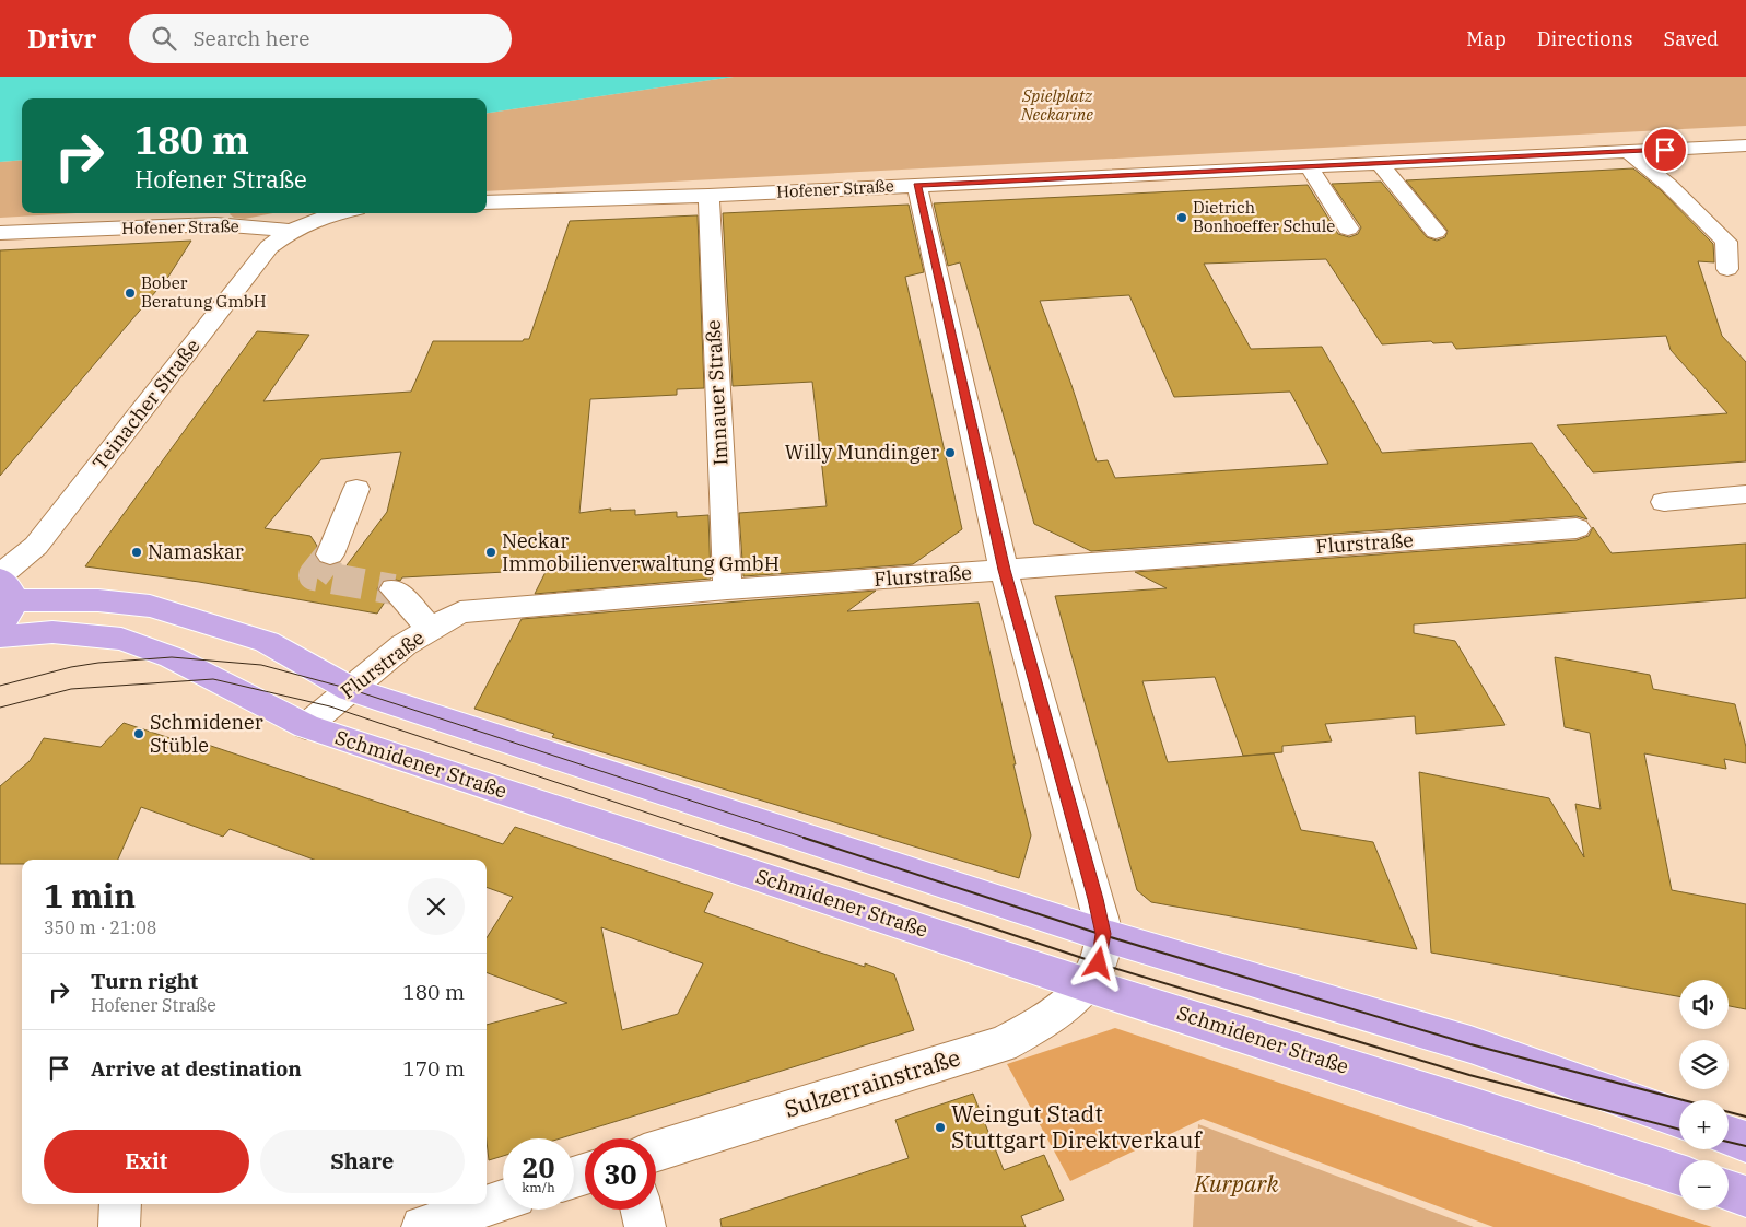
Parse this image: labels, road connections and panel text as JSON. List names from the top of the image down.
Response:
{
  "streets": {
    "main road": ["Schmidener Straße"],
    "street": [
      "Hofener Straße",
      "Imnauer Straße",
      "Teinacher Straße",
      "Flurstraße",
      "Sulzerrainstraße"
    ]
  },
  "crossings": [
    ["Hofener Straße", "Imnauer Straße"],
    ["Hofener Straße", "Teinacher Straße"],
    ["Imnauer Straße", "Flurstraße"],
    ["Flurstraße", "Schmidener Straße"],
    ["Schmidener Straße", "Sulzerrainstraße"]
  ],
  "parks": ["Spielplatz Neckarine", "Kurpark"],
  "places": [
    "Dietrich Bonhoeffer Schule",
    "Bober Beratung GmbH",
    "Willy Mundinger",
    "Namaskar",
    "Neckar Immobilienverwaltung GmbH",
    "Schmidener Stüble",
    "Weingut Stadt Stuttgart Direktverkauf"
  ],
  "page": {
    "header": "Drivr",
    "search": "Search here",
    "nav": ["Map", "Directions", "Saved"],
    "turn": ["180 m", "Hofener Straße"],
    "heading": ["1 min", "350 m · 21:08"],
    "list": [
      {
        "name": "Turn right",
        "note": "Hofener Straße",
        "value": "180 m"
      },
      {
        "name": "Arrive at destination",
        "value": "170 m"
      }
    ],
    "map_buttons": ["+", "−"],
    "buttons": ["Exit", "Share"],
    "speed": "20 km/h",
    "limit": "30"
  }
}
